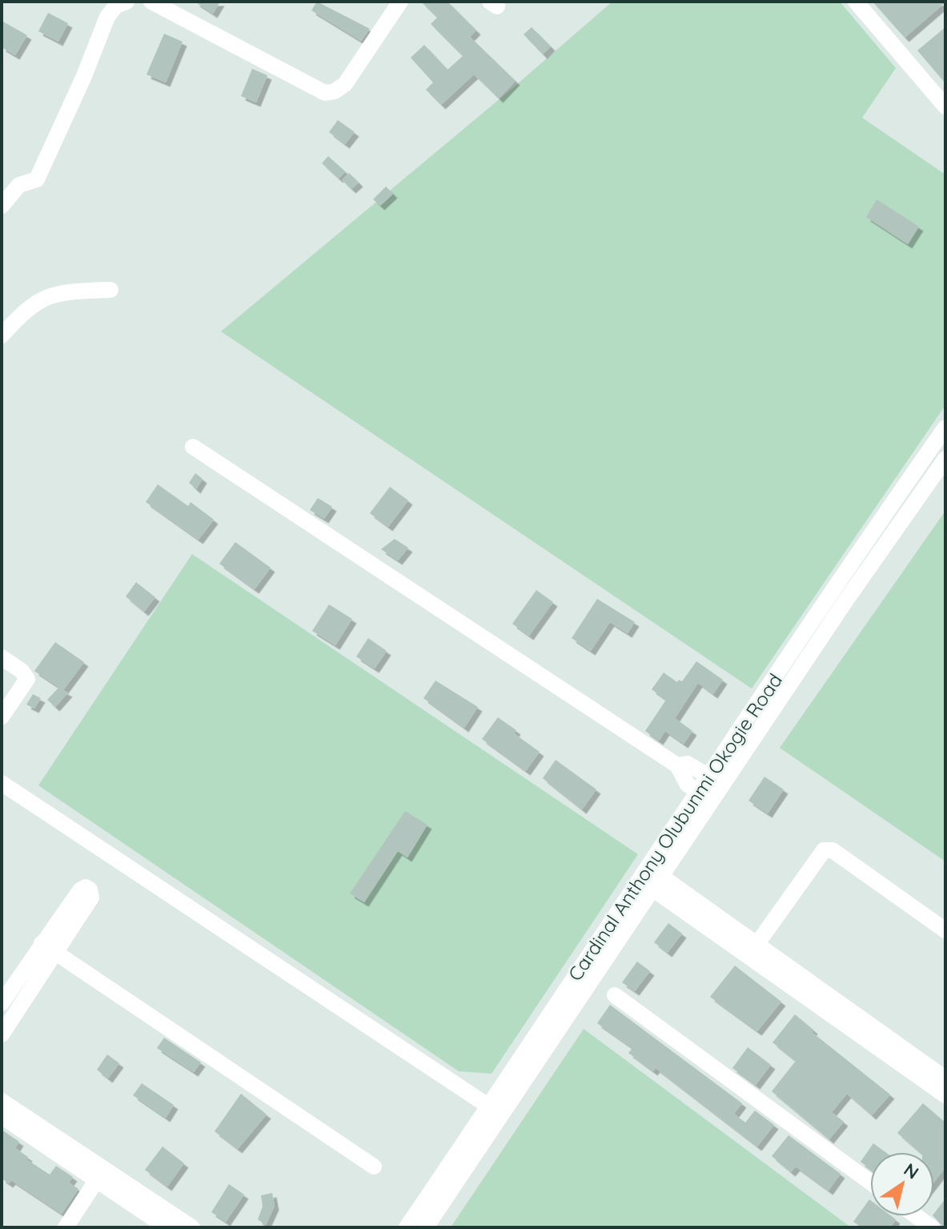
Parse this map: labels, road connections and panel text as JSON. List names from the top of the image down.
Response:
{
  "streets": {
    "street": ["Cardinal Anthony Olubunmi Okogie Road"]
  },
  "north": "top right"
}
